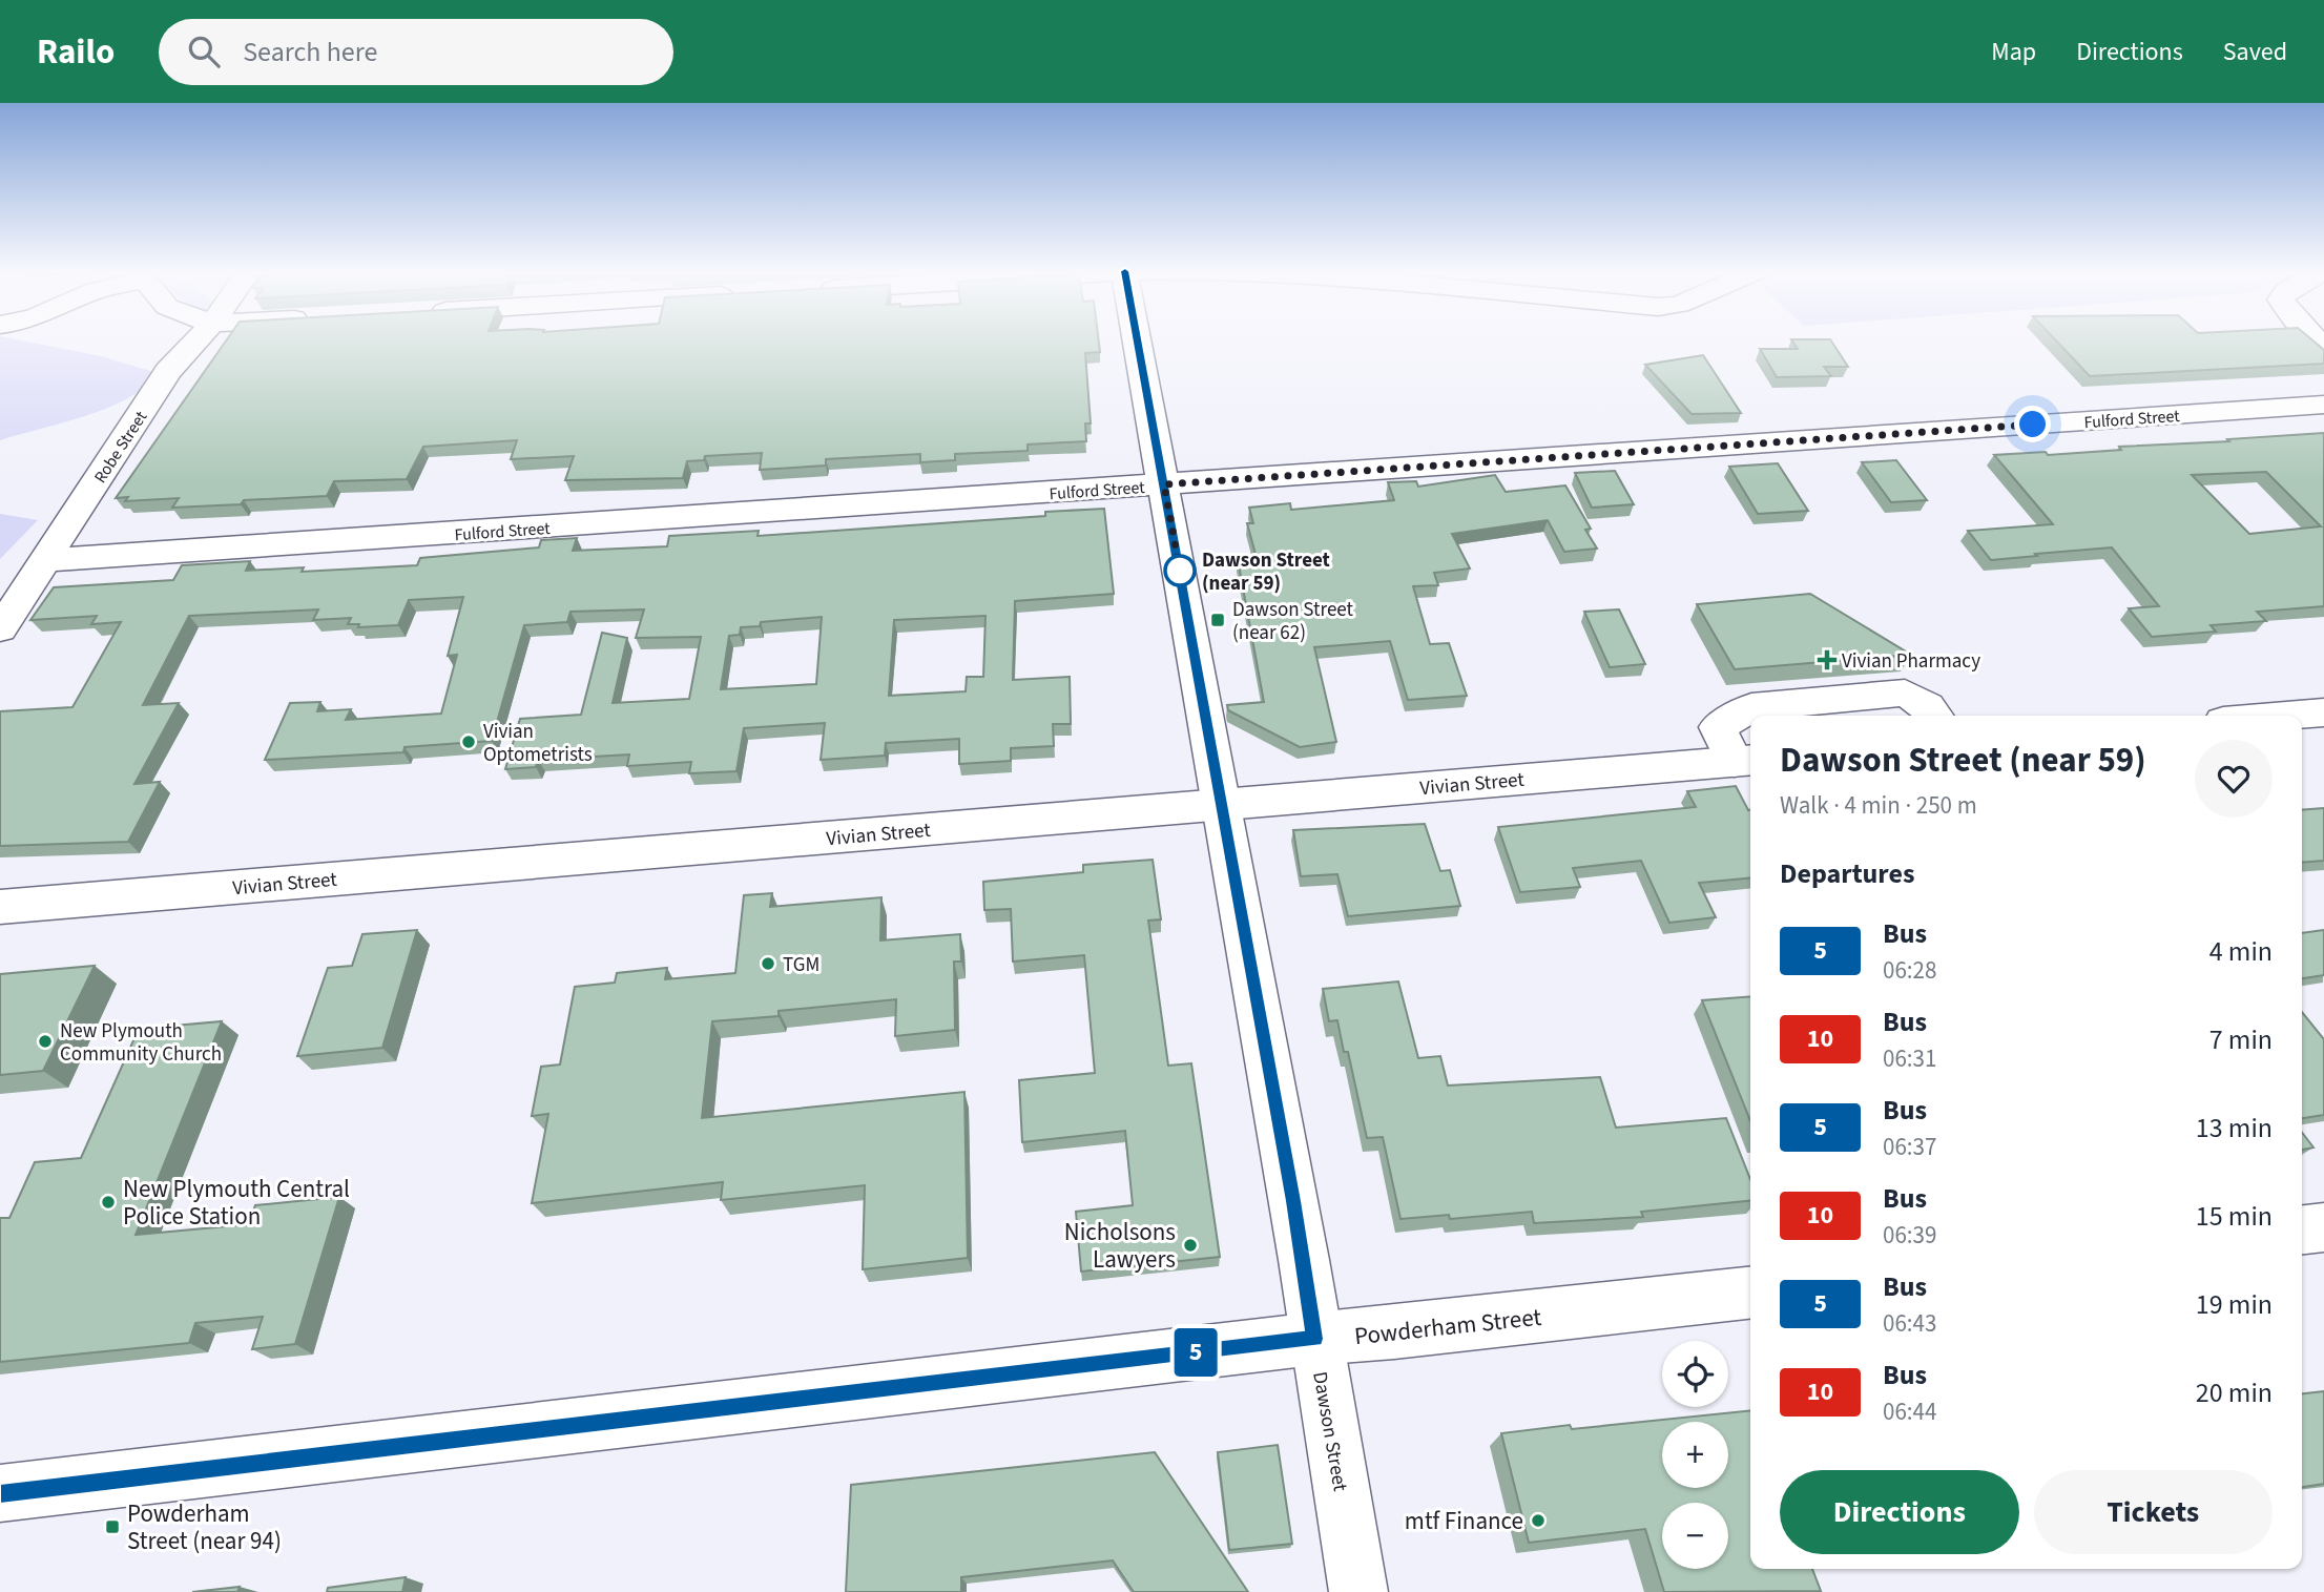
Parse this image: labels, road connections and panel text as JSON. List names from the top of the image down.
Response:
{
  "streets": {
    "street": [
      "Fulford Street",
      "Robe Street",
      "Vivian Street",
      "Powderham Street",
      "Dawson Street"
    ]
  },
  "crossings": [
    ["Fulford Street", "Robe Street"],
    ["Fulford Street", "Dawson Street"],
    ["Vivian Street", "Dawson Street"],
    ["Powderham Street", "Dawson Street"]
  ],
  "places": {
    "other": [
      "Dawson Street (near 59)",
      "Vivian Optometrists",
      "TGM",
      "New Plymouth Community Church",
      "New Plymouth Central Police Station",
      "Nicholsons Lawyers",
      "mtf Finance"
    ],
    "transit": ["Dawson Street (near 62)", "Powderham Street (near 94)"],
    "health": ["Vivian Pharmacy"]
  },
  "lines": ["bus line 5"],
  "page": {
    "header": "Railo",
    "search": "Search here",
    "nav": ["Map", "Directions", "Saved"],
    "on_map": "5",
    "heading": [
      ["Dawson Street (near 59)", "Walk · 4 min · 250 m"],
      "Departures"
    ],
    "list": [
      {
        "mark": "5",
        "name": "Bus",
        "note": "06:28",
        "value": "4 min"
      },
      {
        "mark": "10",
        "name": "Bus",
        "note": "06:31",
        "value": "7 min"
      },
      {
        "mark": "5",
        "name": "Bus",
        "note": "06:37",
        "value": "13 min"
      },
      {
        "mark": "10",
        "name": "Bus",
        "note": "06:39",
        "value": "15 min"
      },
      {
        "mark": "5",
        "name": "Bus",
        "note": "06:43",
        "value": "19 min"
      },
      {
        "mark": "10",
        "name": "Bus",
        "note": "06:44",
        "value": "20 min"
      }
    ],
    "map_buttons": ["+", "−"],
    "buttons": ["Directions", "Tickets"]
  }
}
